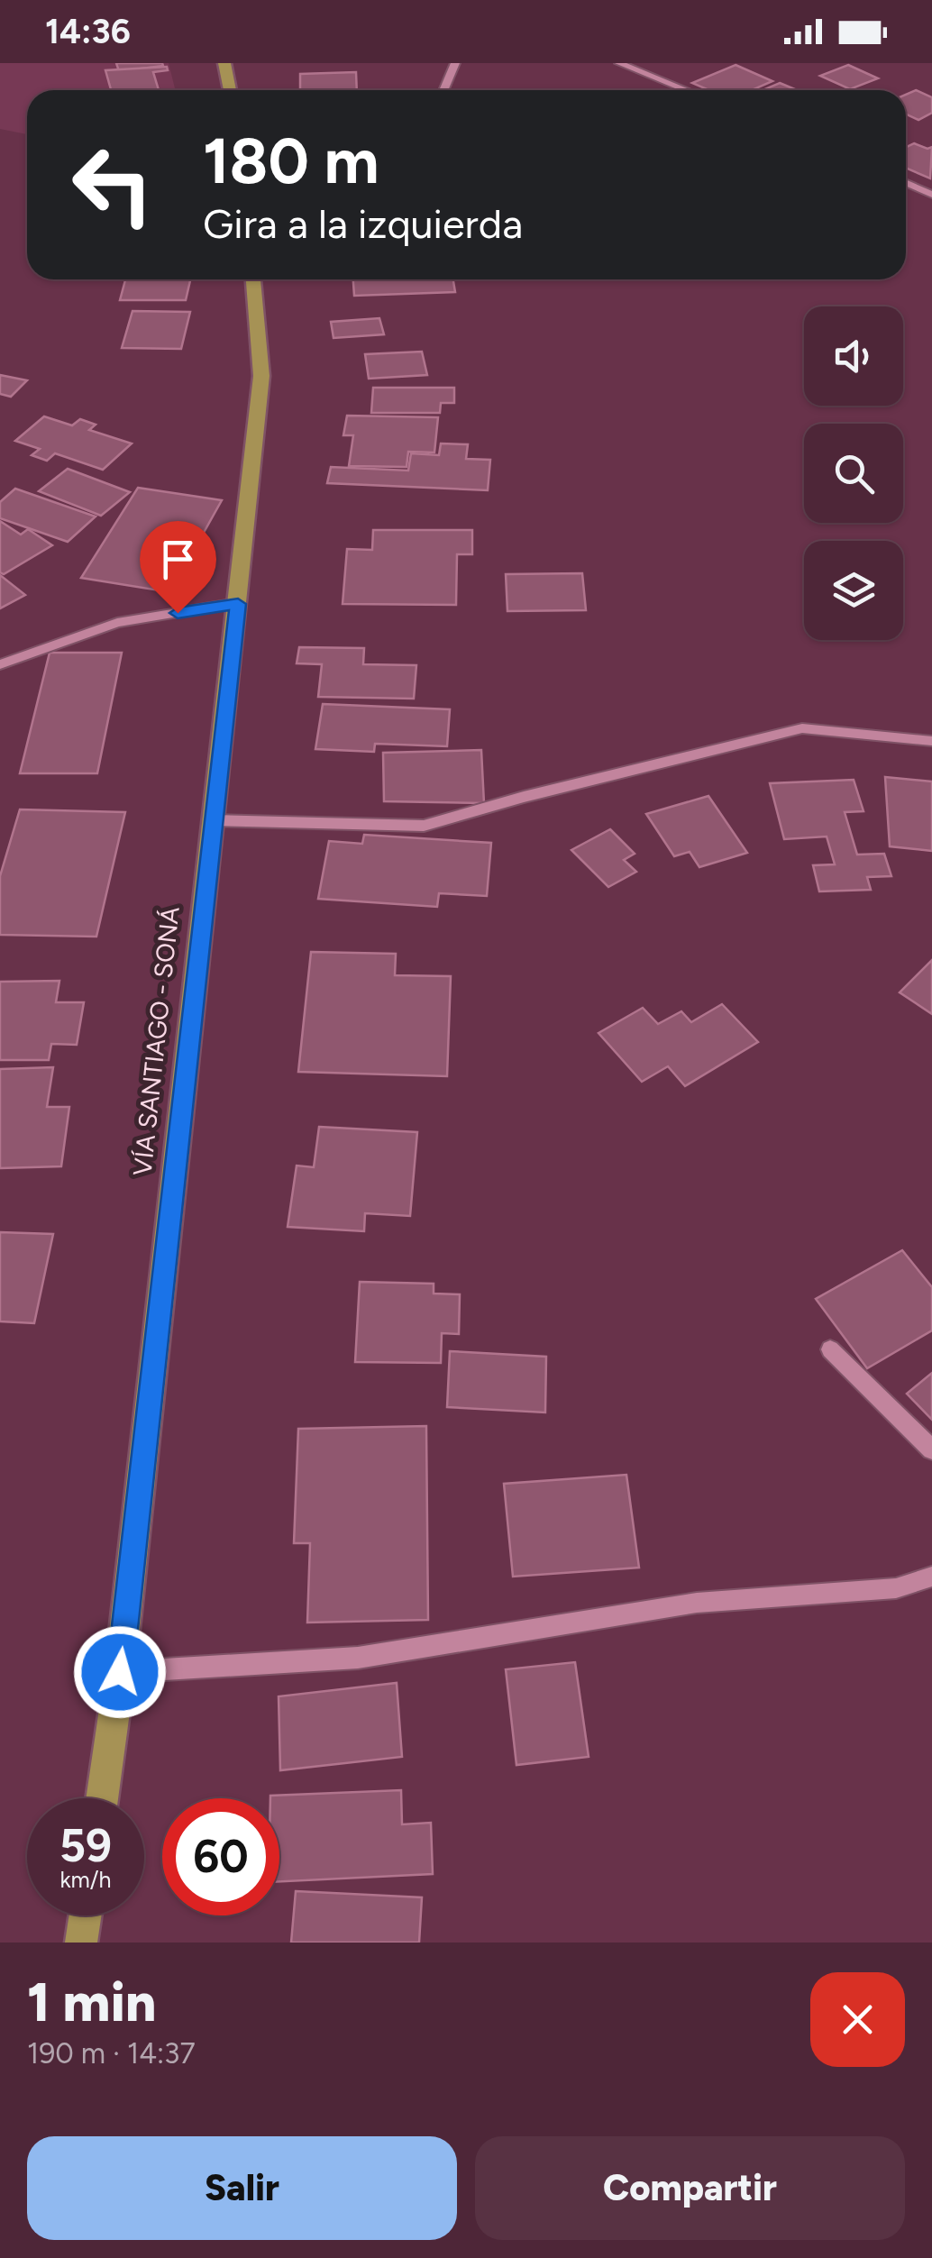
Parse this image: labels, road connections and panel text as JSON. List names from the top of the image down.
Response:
{
  "streets": {
    "main road": ["VÍA SANTIAGO - SONÁ"]
  },
  "page": {
    "status": "14:36",
    "turn": ["180 m", "Gira a la izquierda"],
    "speed": "59 km/h",
    "limit": "60",
    "heading": ["1 min", "190 m · 14:37"],
    "buttons": ["Salir", "Compartir"]
  }
}
